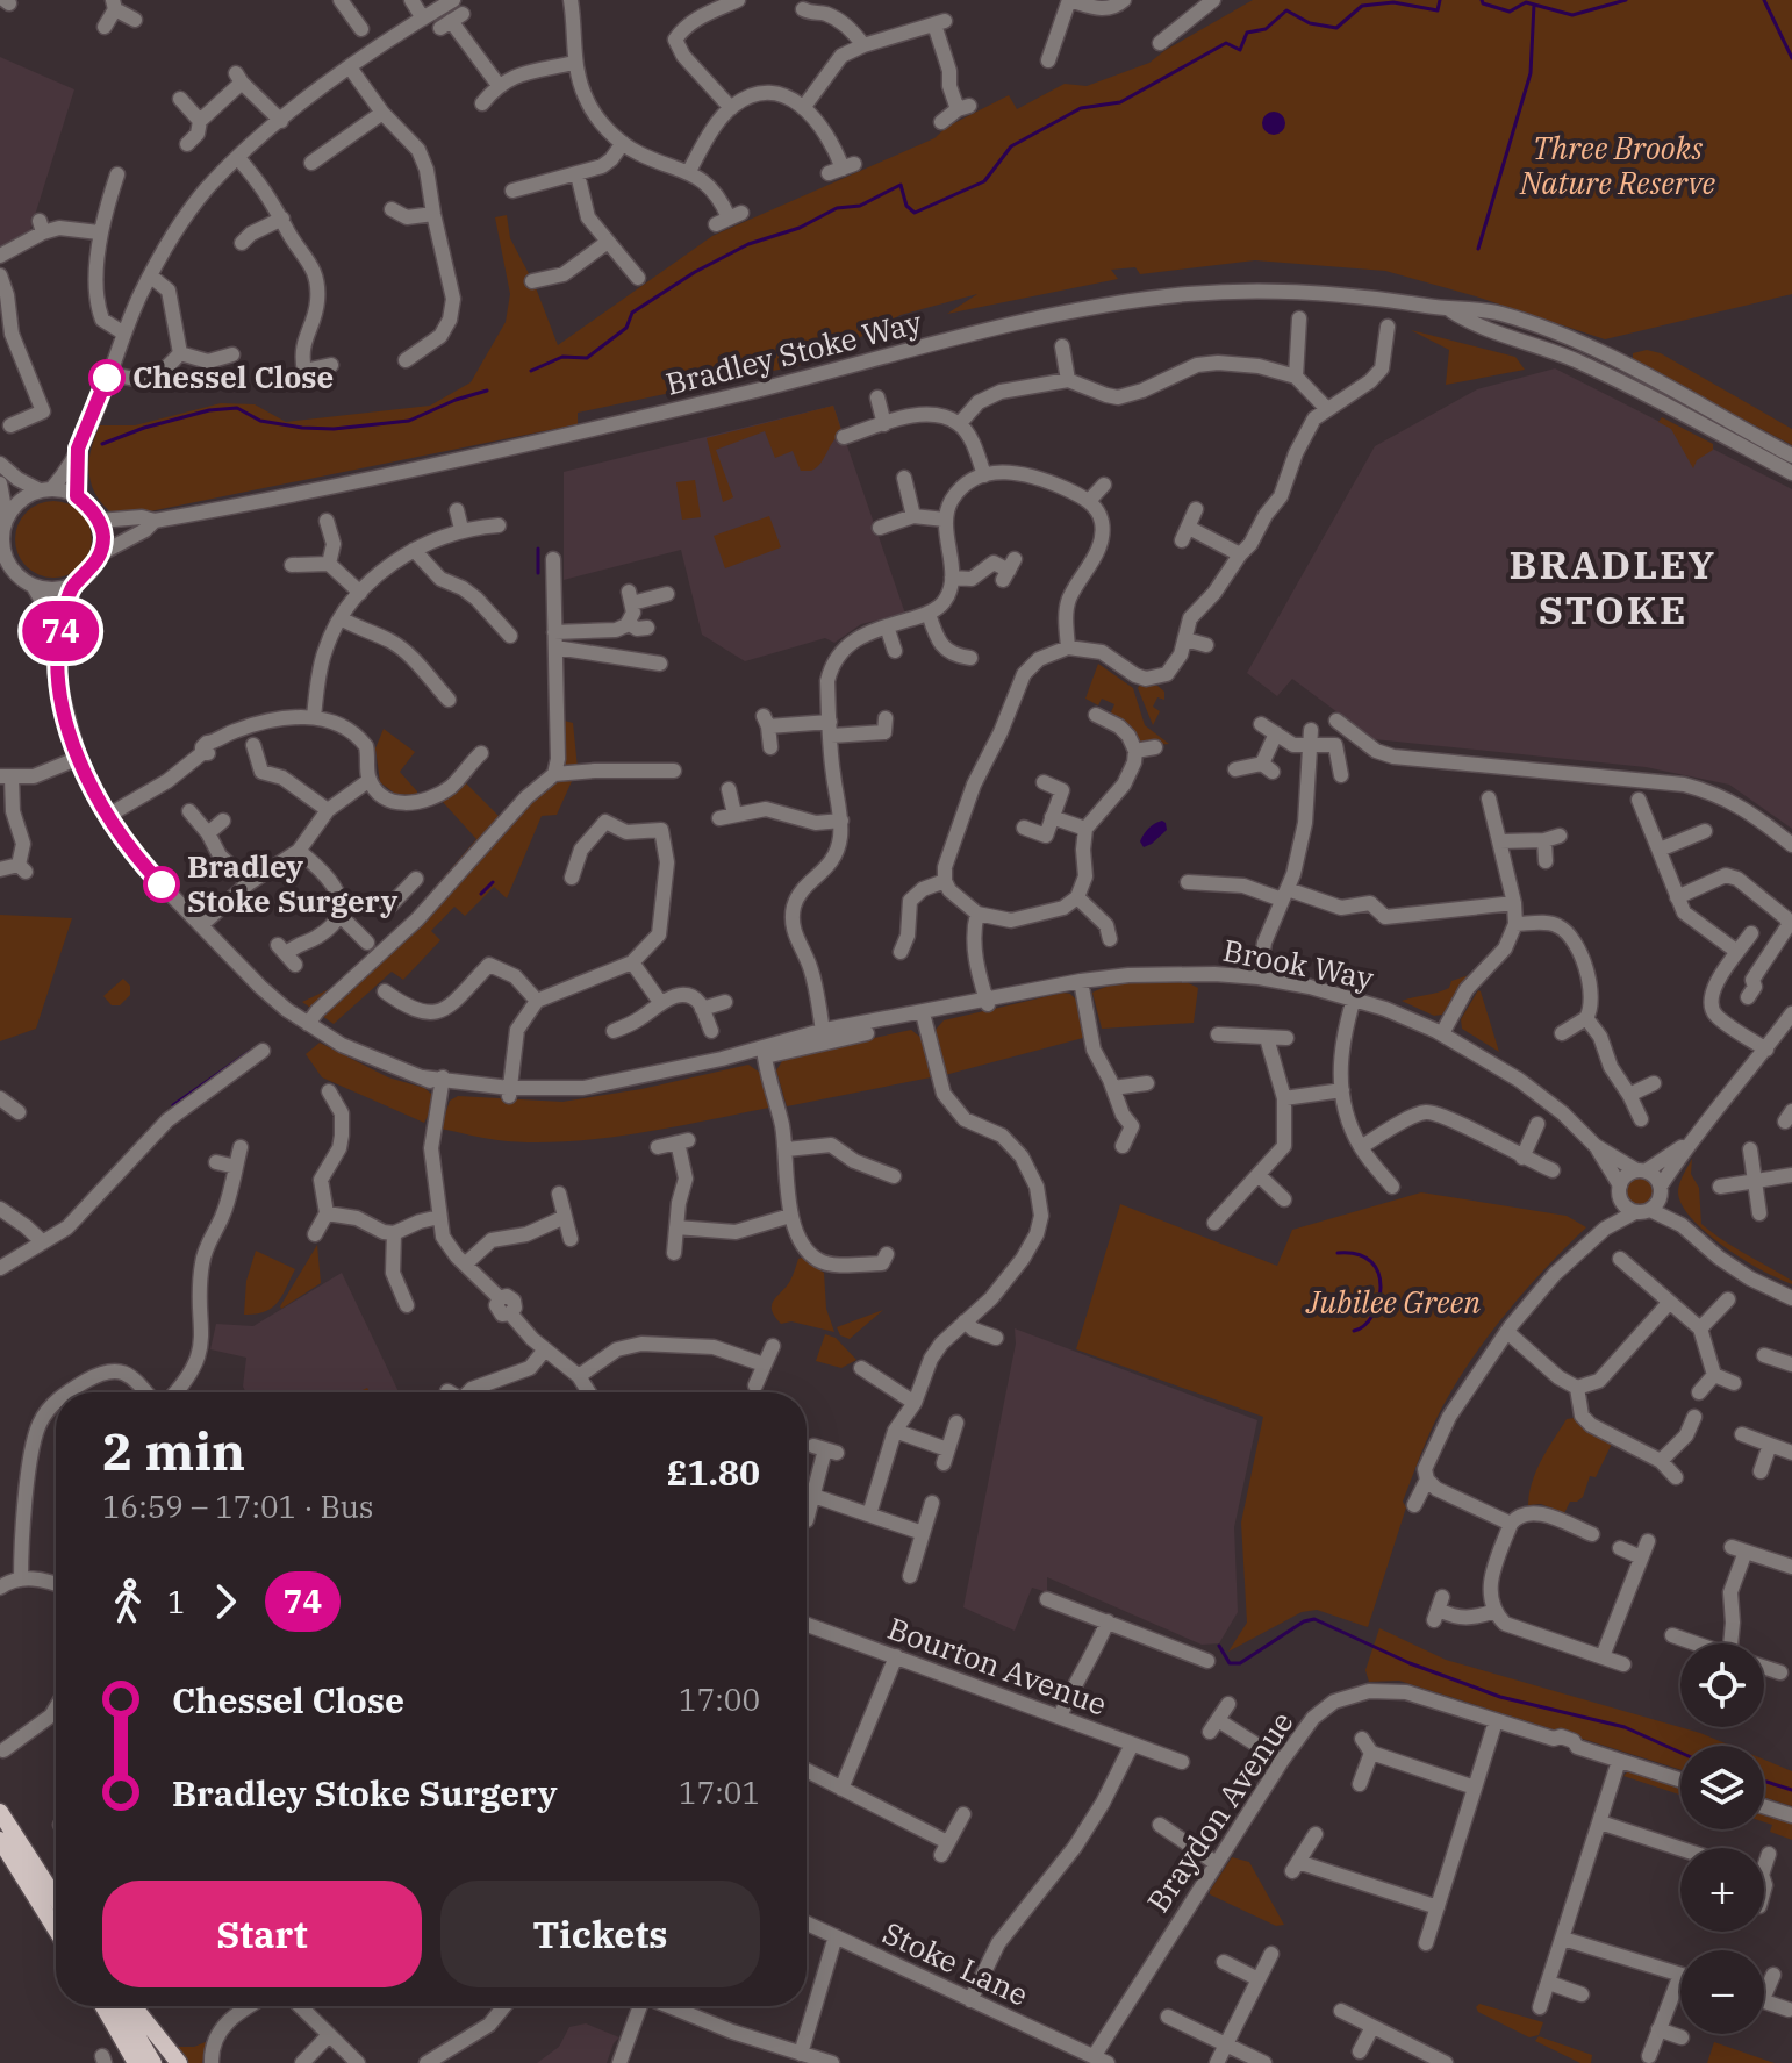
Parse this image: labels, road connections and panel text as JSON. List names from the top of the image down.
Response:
{
  "streets": {
    "street": [
      "Bradley Stoke Way",
      "Brook Way",
      "Bourton Avenue",
      "Braydon Avenue",
      "Stoke Lane"
    ]
  },
  "crossings": [
    ["Bradley Stoke Way", "Brook Way"],
    ["Braydon Avenue", "Stoke Lane"]
  ],
  "districts": ["BRADLEY STOKE"],
  "parks": ["Three Brooks Nature Reserve", "Jubilee Green"],
  "places": ["Chessel Close", "Bradley Stoke Surgery"],
  "lines": ["bus line 74"],
  "page": {
    "on_map": "74",
    "heading": ["2 min", "16:59 – 17:01 · Bus", "£1.80"],
    "legs": ["1", "74"],
    "map_buttons": ["+", "−"],
    "list": [
      {
        "name": "Chessel Close",
        "value": "17:00"
      },
      {
        "name": "Bradley Stoke Surgery",
        "value": "17:01"
      }
    ],
    "buttons": ["Start", "Tickets"]
  }
}
